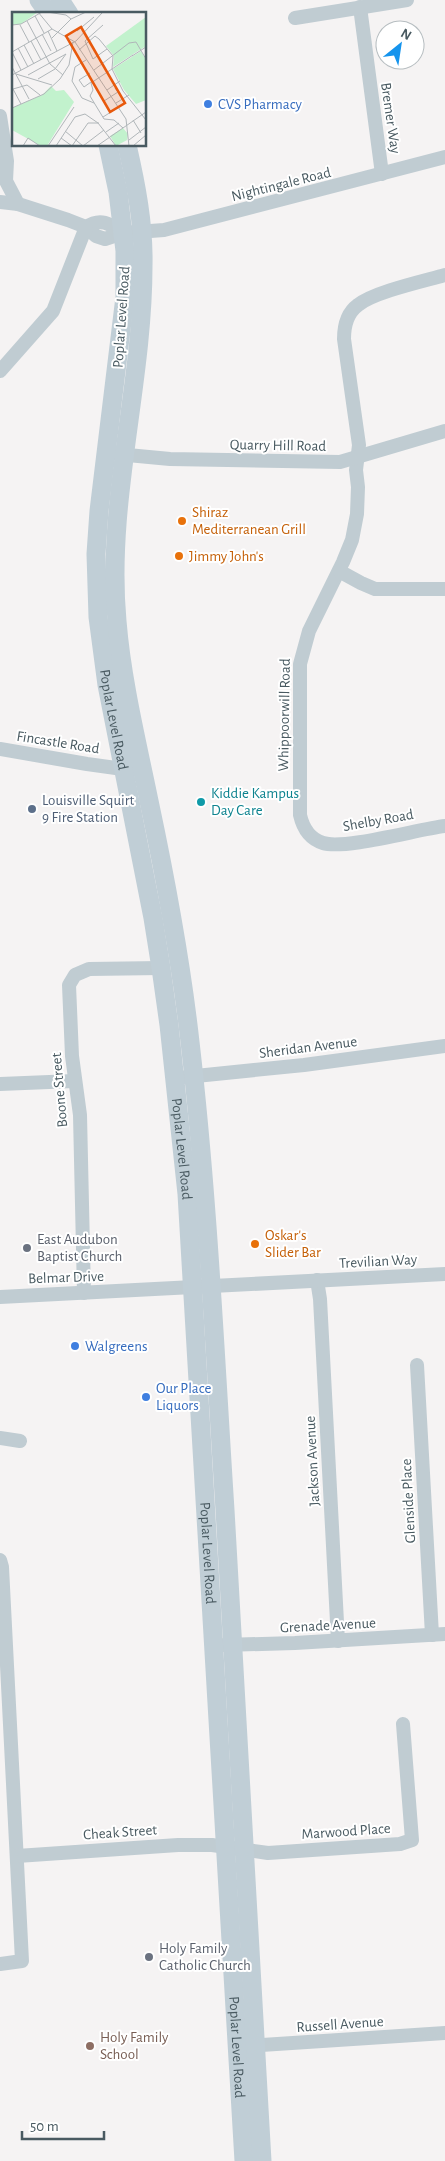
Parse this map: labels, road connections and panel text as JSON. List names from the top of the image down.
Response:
{
  "streets": {
    "main road": ["Poplar Level Road"],
    "street": [
      "Bremer Way",
      "Nightingale Road",
      "Quarry Hill Road",
      "Whippoorwill Road",
      "Fincastle Road",
      "Shelby Road",
      "Sheridan Avenue",
      "Boone Street",
      "Trevilian Way",
      "Belmar Drive",
      "Jackson Avenue",
      "Glenside Place",
      "Grenade Avenue",
      "Marwood Place",
      "Cheak Street",
      "Russell Avenue"
    ]
  },
  "crossings": [
    ["Bremer Way", "Nightingale Road"],
    ["Nightingale Road", "Poplar Level Road"],
    ["Poplar Level Road", "Quarry Hill Road"],
    ["Poplar Level Road", "Fincastle Road"],
    ["Poplar Level Road", "Sheridan Avenue"],
    ["Poplar Level Road", "Boone Street"],
    ["Poplar Level Road", "Trevilian Way"],
    ["Poplar Level Road", "Belmar Drive"],
    ["Poplar Level Road", "Grenade Avenue"],
    ["Poplar Level Road", "Marwood Place"],
    ["Poplar Level Road", "Cheak Street"],
    ["Poplar Level Road", "Russell Avenue"],
    ["Quarry Hill Road", "Whippoorwill Road"],
    ["Whippoorwill Road", "Shelby Road"],
    ["Boone Street", "Belmar Drive"],
    ["Trevilian Way", "Belmar Drive"],
    ["Trevilian Way", "Jackson Avenue"],
    ["Jackson Avenue", "Grenade Avenue"],
    ["Glenside Place", "Grenade Avenue"],
    ["Marwood Place", "Cheak Street"]
  ],
  "places": [
    "CVS Pharmacy",
    "Shiraz Mediterranean Grill",
    "Jimmy John's",
    "Kiddie Kampus Day Care",
    "Louisville Squirt 9 Fire Station",
    "Oskar's Slider Bar",
    "East Audubon Baptist Church",
    "Walgreens",
    "Our Place Liquors",
    "Holy Family Catholic Church",
    "Holy Family School"
  ],
  "scale_bar": "50 m",
  "north": "top right"
}
